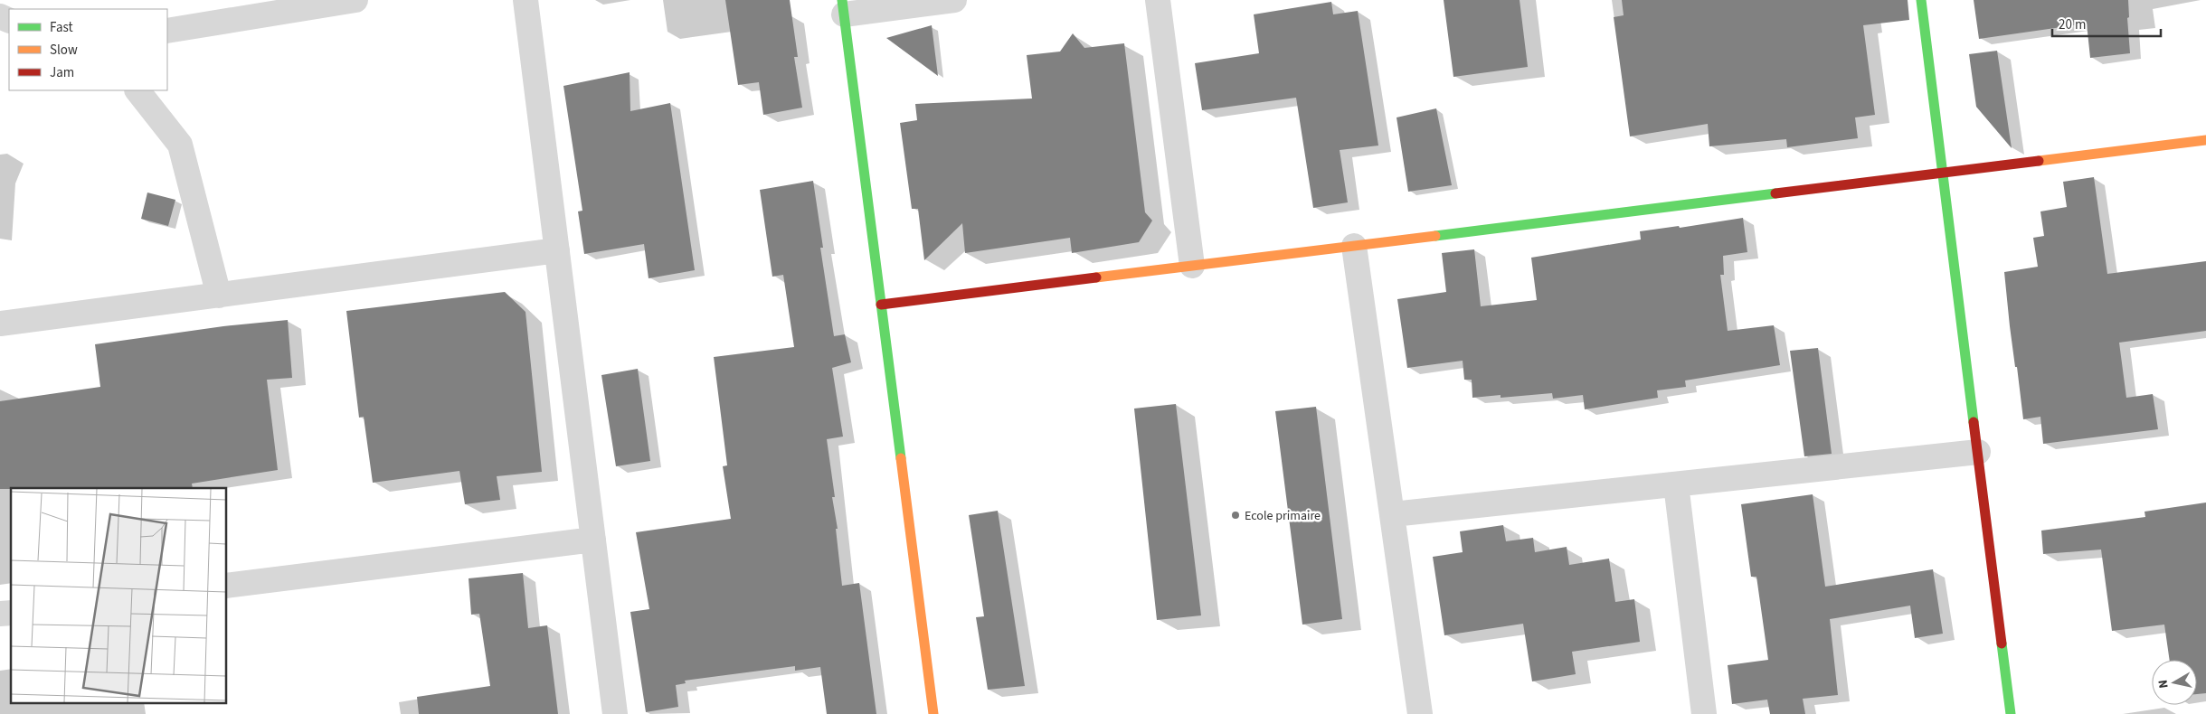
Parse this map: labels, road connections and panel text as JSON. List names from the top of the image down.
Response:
{
  "places": ["Ecole primaire"],
  "legend": ["Fast", "Slow", "Jam"],
  "scale_bar": "20 m",
  "north": "left"
}
